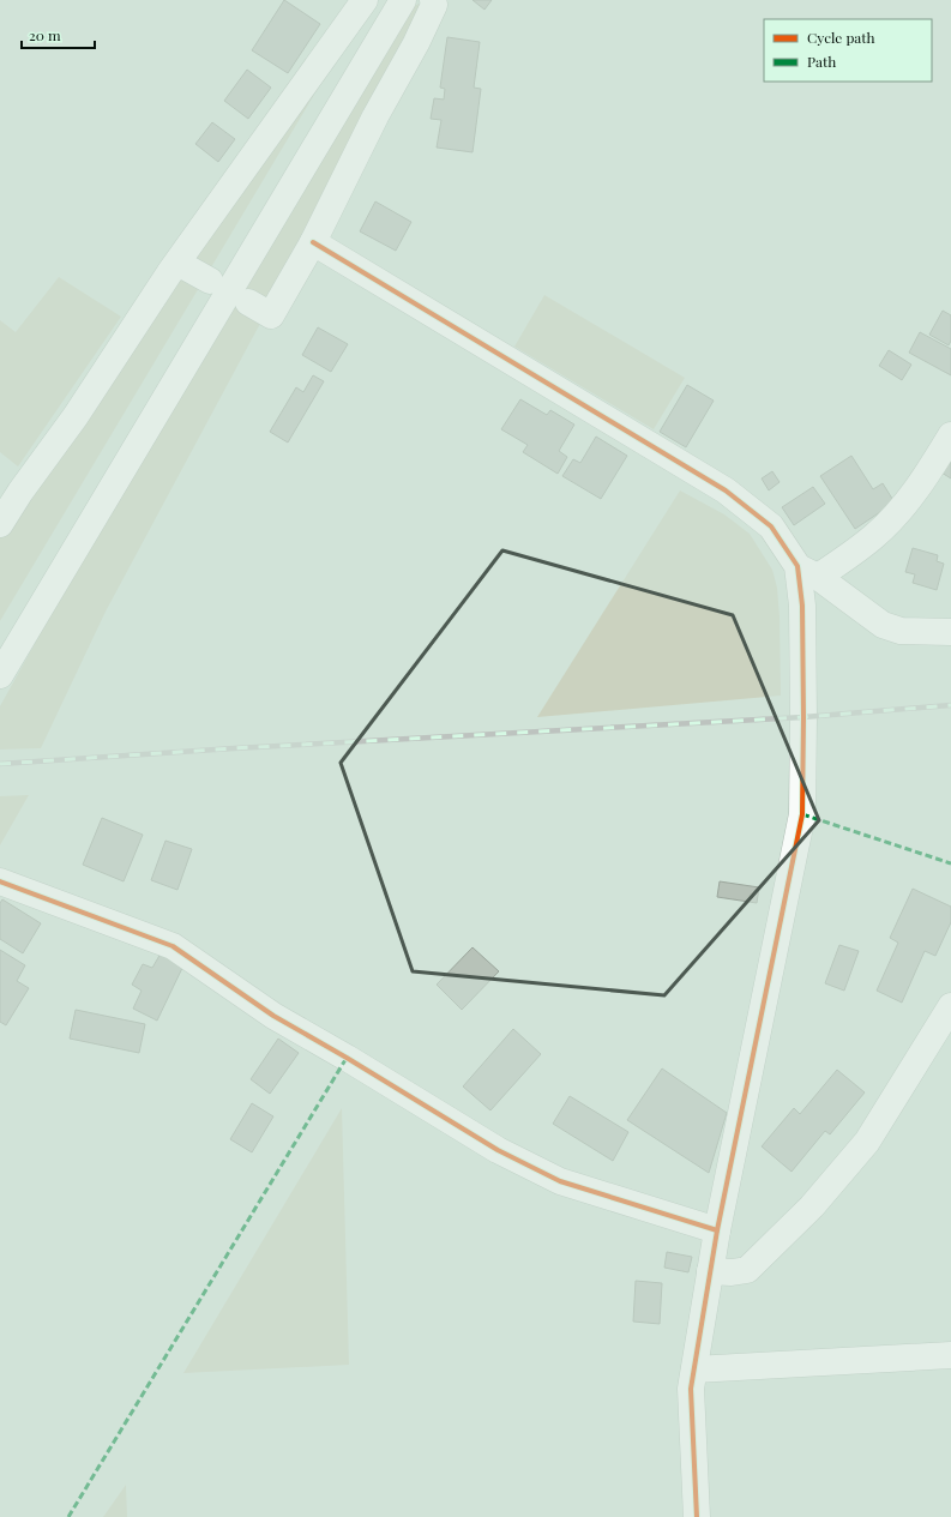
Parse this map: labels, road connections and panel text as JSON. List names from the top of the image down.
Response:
{
  "legend": ["Cycle path", "Path"],
  "scale_bar": "20 m"
}
